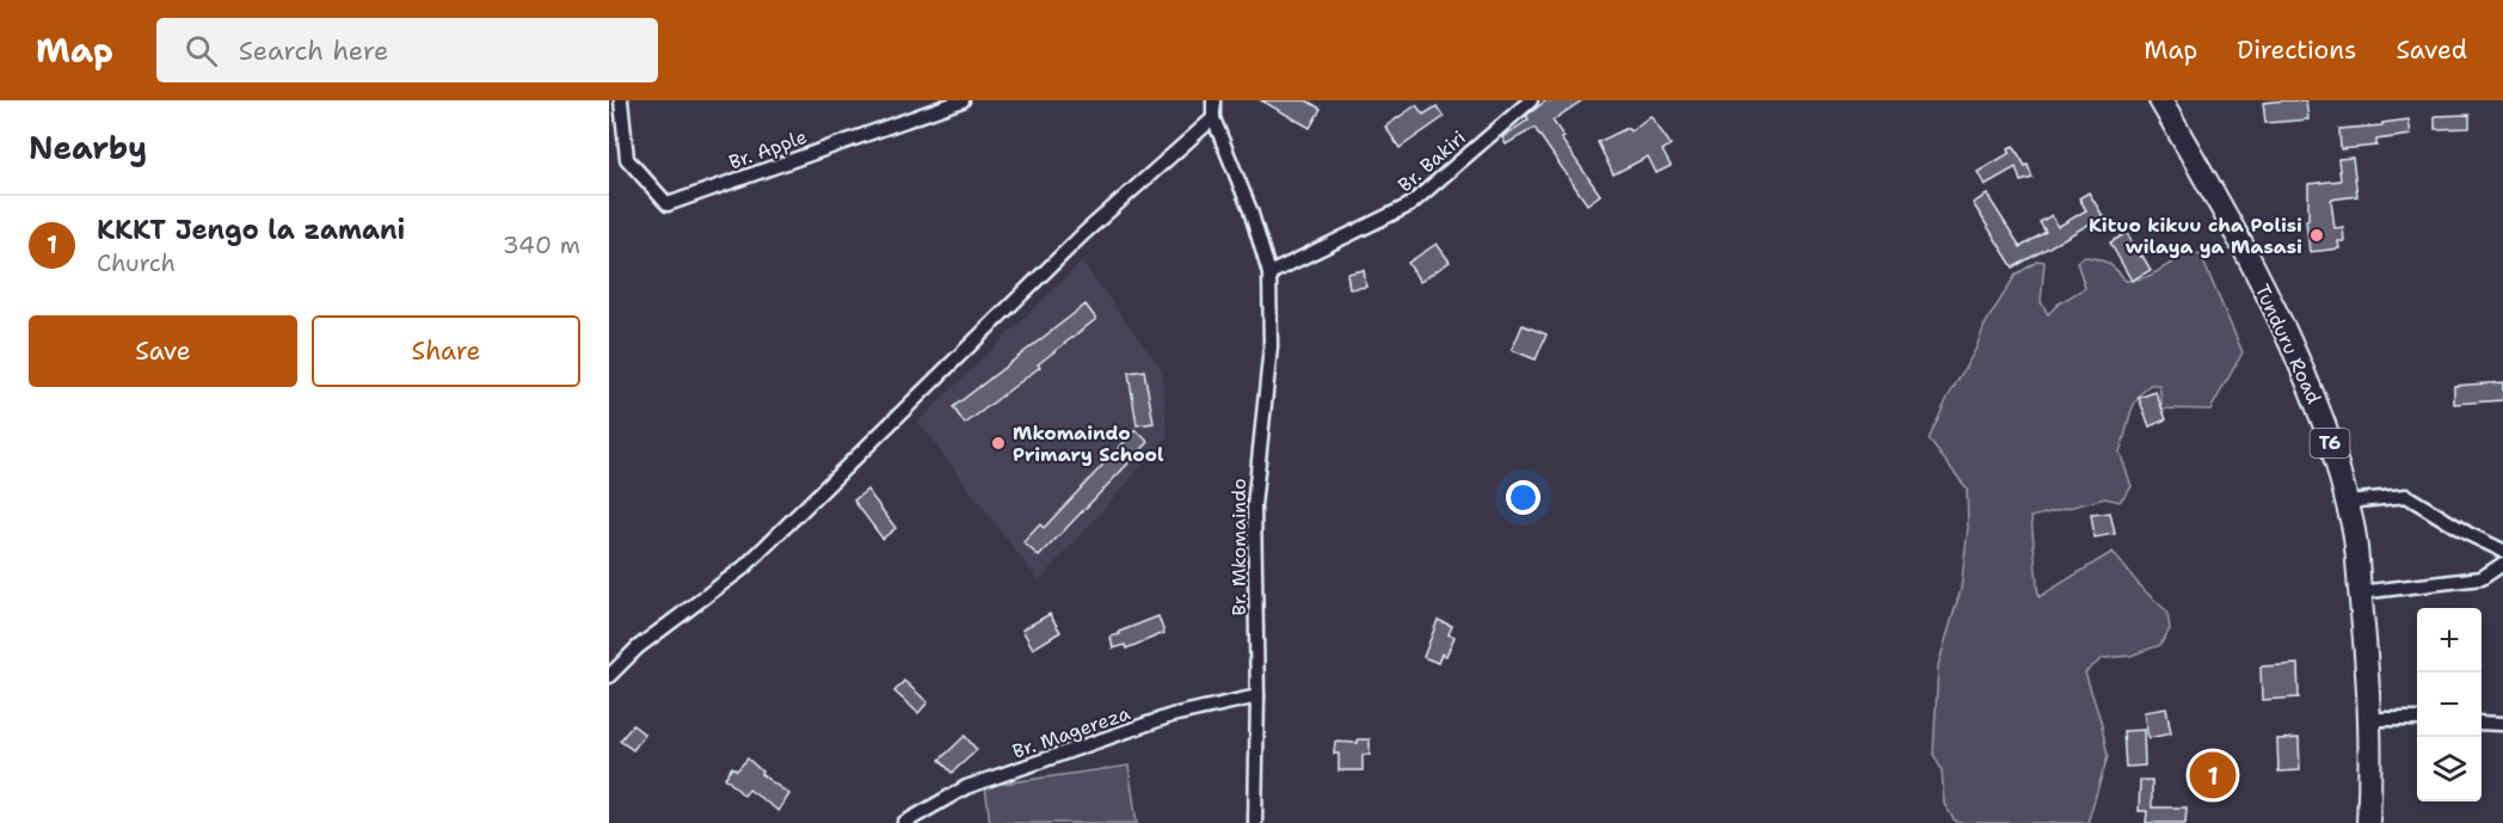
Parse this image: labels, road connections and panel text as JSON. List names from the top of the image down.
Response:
{
  "streets": {
    "highway": ["Tunduru Road", "T6"],
    "street": [
      "Br. Apple",
      "Br. Bakiri",
      "Br. Mkomaindo",
      "Br. Magereza"
    ]
  },
  "crossings": [
    ["Br. Bakiri", "Br. Mkomaindo"],
    ["Br. Mkomaindo", "Br. Magereza"]
  ],
  "places": ["Kituo kikuu cha Polisi wilaya ya Masasi", "Mkomaindo Primary School"],
  "page": {
    "header": "Map",
    "search": "Search here",
    "nav": ["Map", "Directions", "Saved"],
    "heading": "Nearby",
    "list": [
      {
        "mark": "1",
        "name": "KKKT Jengo la zamani",
        "note": "Church",
        "value": "340 m"
      }
    ],
    "buttons": ["Save", "Share"],
    "map_buttons": ["+", "−"],
    "pins": "1"
  }
}
